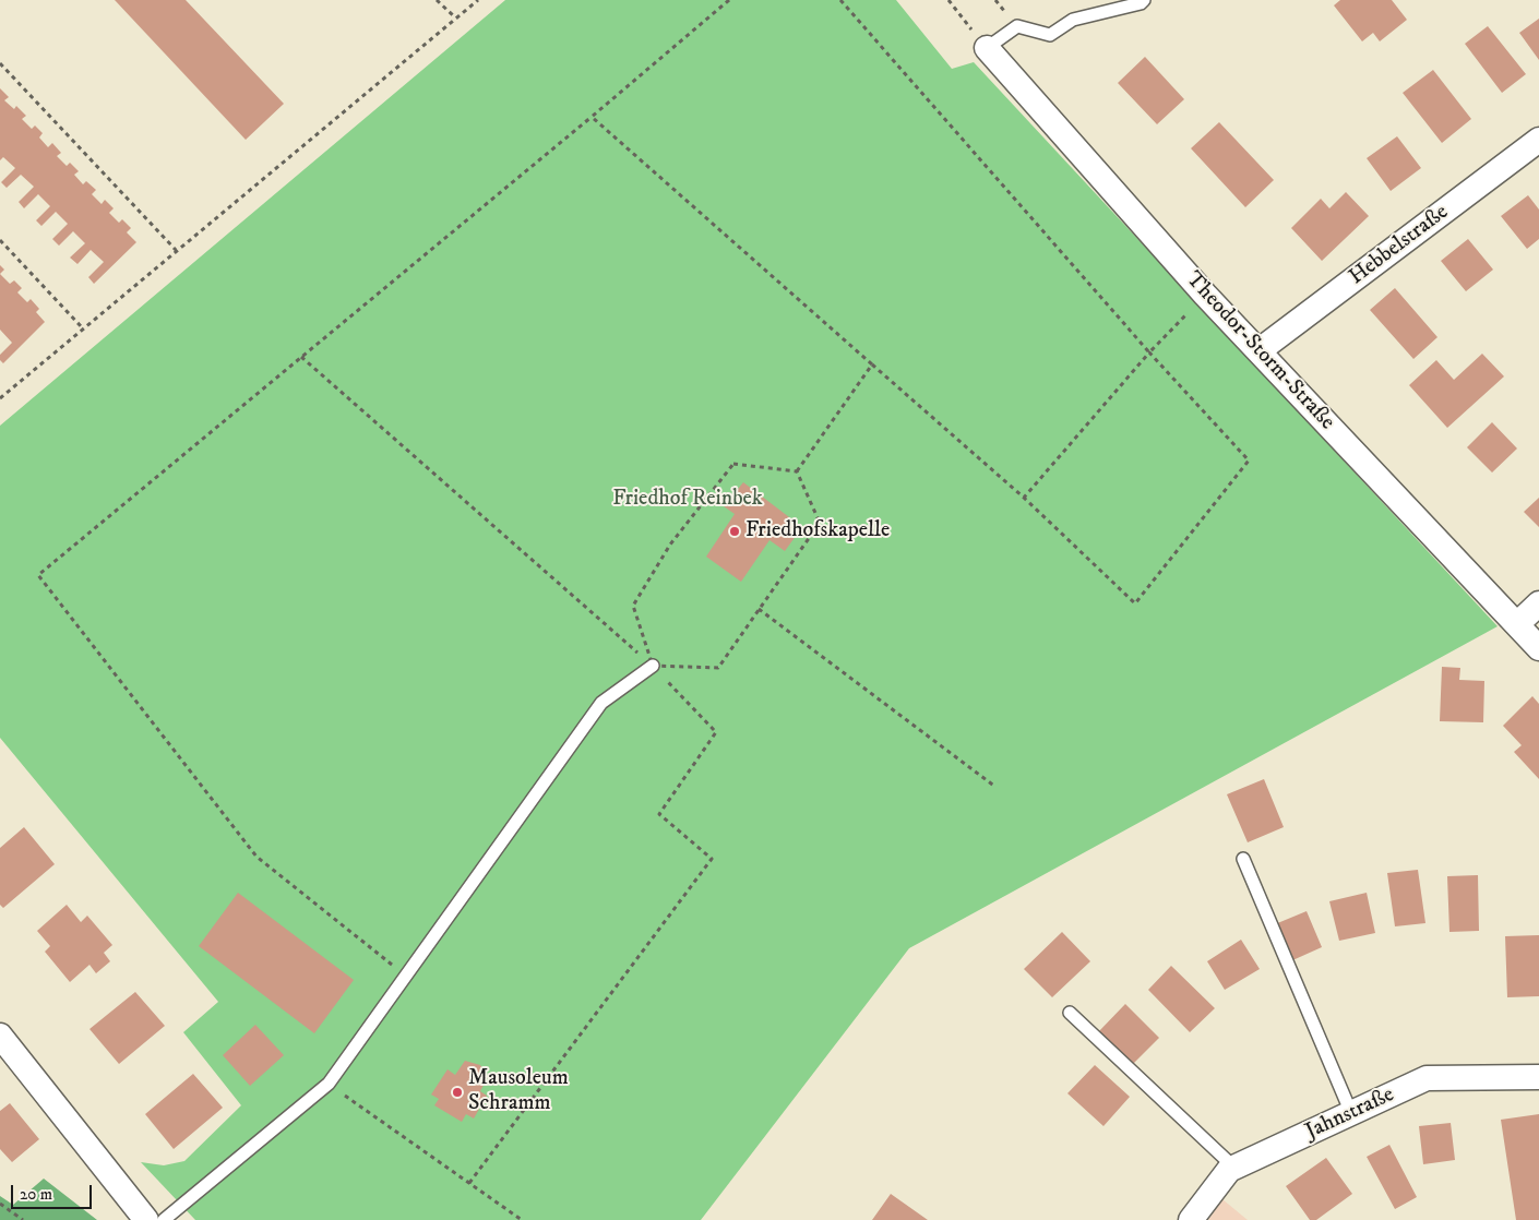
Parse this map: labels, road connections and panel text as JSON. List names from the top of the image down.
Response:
{
  "streets": {
    "street": ["Hebbelstraße", "Theodor-Storm-Straße", "Jahnstraße"]
  },
  "crossings": [
    ["Hebbelstraße", "Theodor-Storm-Straße"]
  ],
  "parks": ["Friedhof Reinbek"],
  "places": ["Friedhofskapelle", "Mausoleum Schramm"],
  "scale_bar": "20 m"
}
